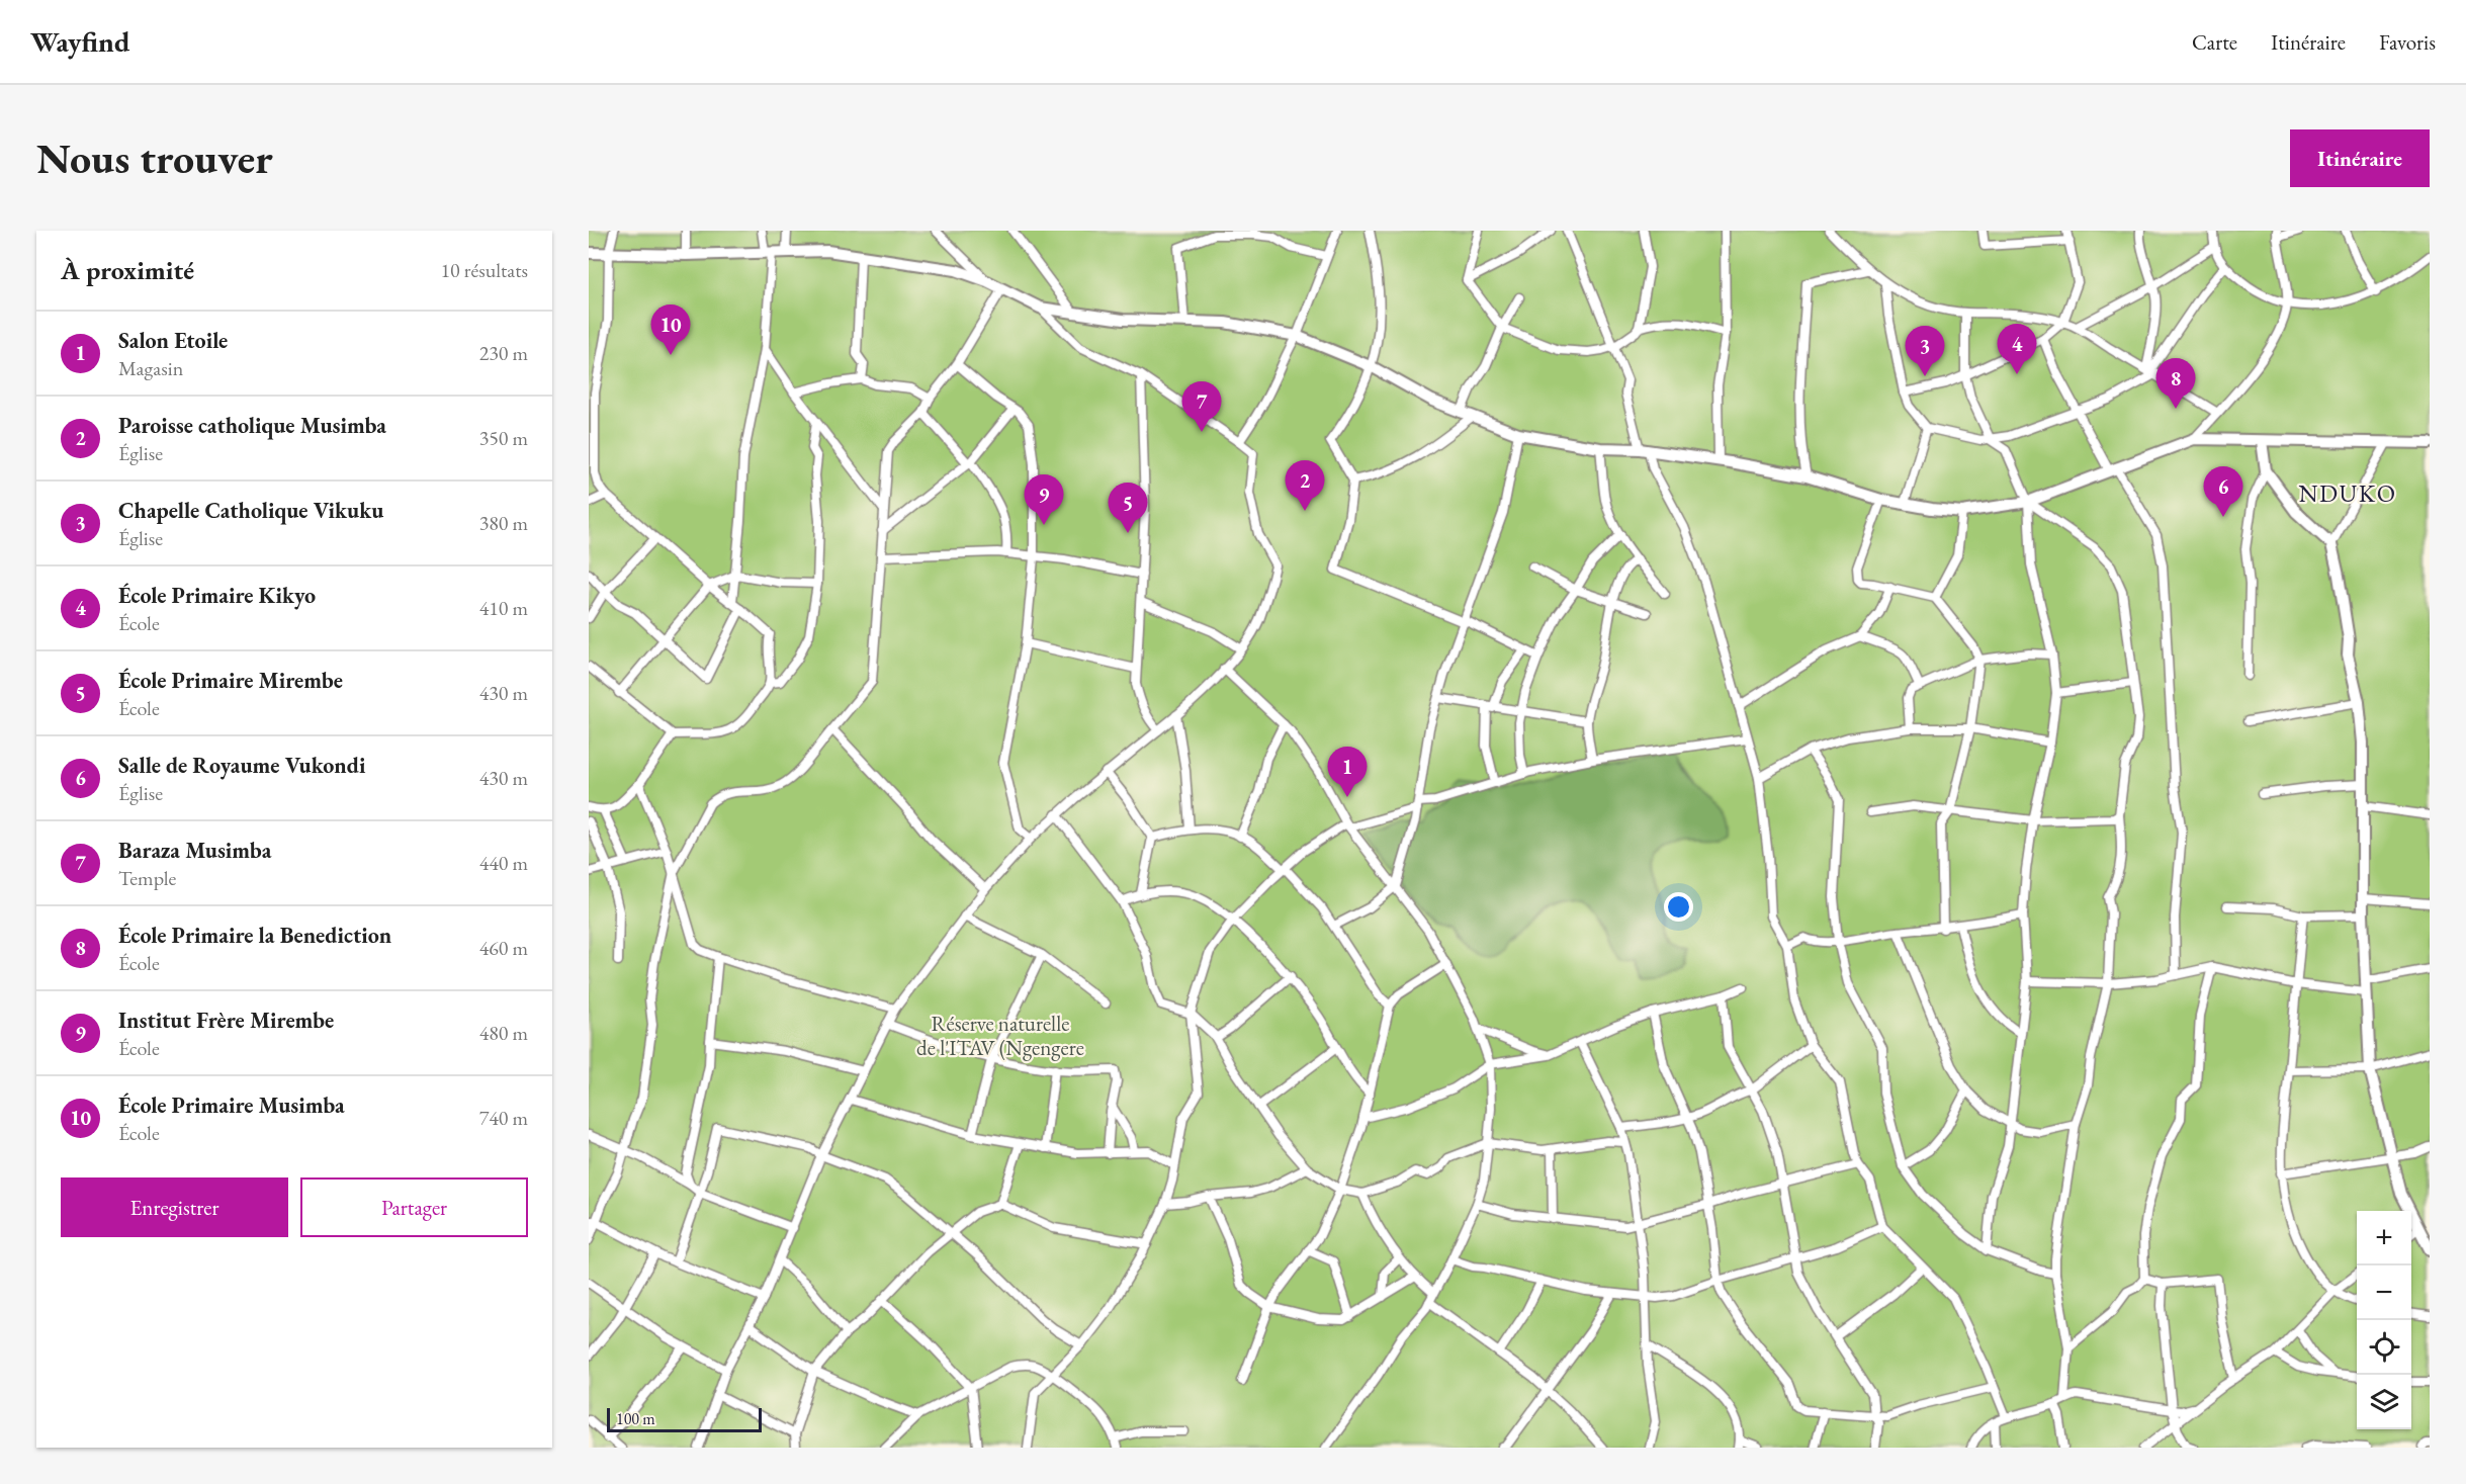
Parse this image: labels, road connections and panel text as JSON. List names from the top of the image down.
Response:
{
  "districts": ["NDUKO"],
  "parks": ["Réserve naturelle de l'ITAV (Ngengere"],
  "scale_bar": "100 m",
  "page": {
    "header": "Wayfind",
    "nav": ["Carte", "Itinéraire", "Favoris"],
    "buttons": [
      "Itinéraire",
      ["Enregistrer", "Partager"]
    ],
    "title": "Nous trouver",
    "heading": ["À proximité", "10 résultats"],
    "pins": [
      "10",
      "4",
      "3",
      "8",
      "7",
      "2",
      "6",
      "9",
      "5",
      "1"
    ],
    "list": [
      {
        "mark": "1",
        "name": "Salon Etoile",
        "note": "Magasin",
        "value": "230 m"
      },
      {
        "mark": "2",
        "name": "Paroisse catholique Musimba",
        "note": "Église",
        "value": "350 m"
      },
      {
        "mark": "3",
        "name": "Chapelle Catholique Vikuku",
        "note": "Église",
        "value": "380 m"
      },
      {
        "mark": "4",
        "name": "École Primaire Kikyo",
        "note": "École",
        "value": "410 m"
      },
      {
        "mark": "5",
        "name": "École Primaire Mirembe",
        "note": "École",
        "value": "430 m"
      },
      {
        "mark": "6",
        "name": "Salle de Royaume Vukondi",
        "note": "Église",
        "value": "430 m"
      },
      {
        "mark": "7",
        "name": "Baraza Musimba",
        "note": "Temple",
        "value": "440 m"
      },
      {
        "mark": "8",
        "name": "École Primaire la Benediction",
        "note": "École",
        "value": "460 m"
      },
      {
        "mark": "9",
        "name": "Institut Frère Mirembe",
        "note": "École",
        "value": "480 m"
      },
      {
        "mark": "10",
        "name": "École Primaire Musimba",
        "note": "École",
        "value": "740 m"
      }
    ],
    "map_buttons": ["+", "−"],
    "scale": "100 m"
  }
}
